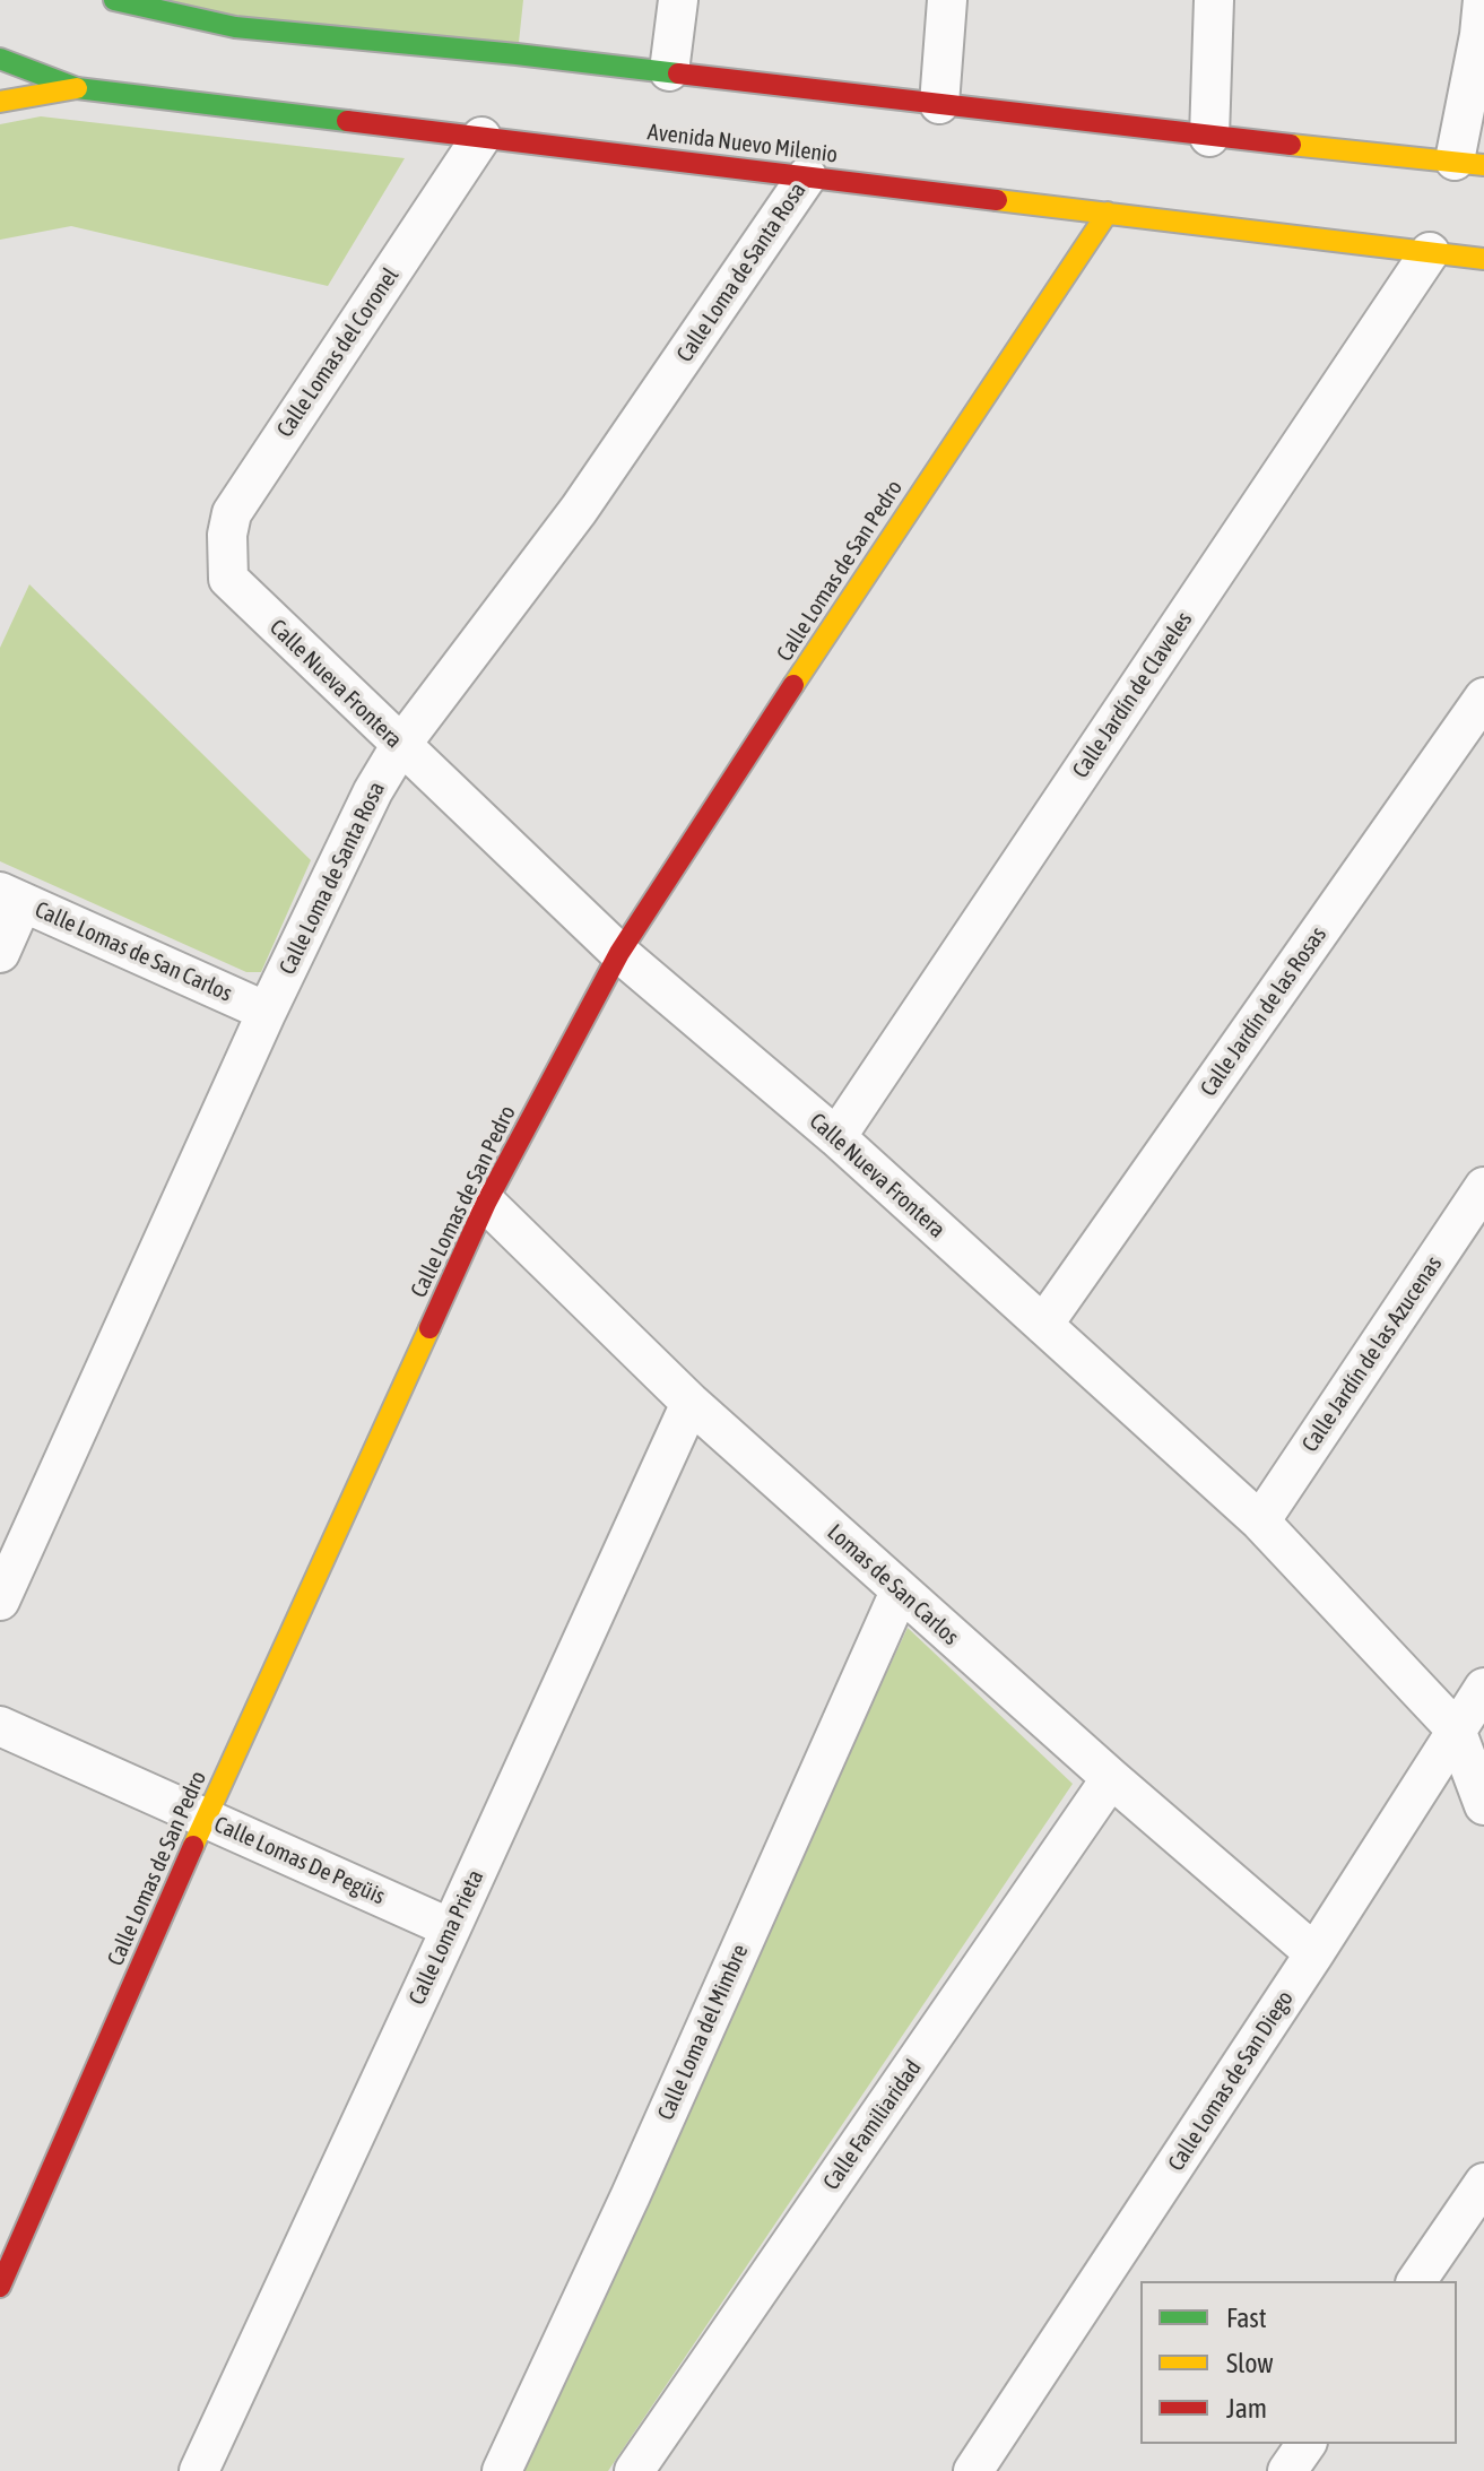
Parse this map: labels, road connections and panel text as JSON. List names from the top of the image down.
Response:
{
  "streets": {
    "street": [
      "Avenida Nuevo Milenio",
      "Calle Loma de Santa Rosa",
      "Calle Lomas del Coronel",
      "Calle Lomas de San Pedro",
      "Calle Nueva Frontera",
      "Calle Jardín de Claveles",
      "Calle Lomas de San Carlos",
      "Calle Jardín de las Rosas",
      "Calle Jardín de las Azucenas",
      "Lomas de San Carlos",
      "Calle Lomas De Pegüis",
      "Calle Loma Prieta",
      "Calle Loma del Mimbre",
      "Calle Lomas de San Diego",
      "Calle Familiaridad"
    ]
  },
  "crossings": [
    ["Avenida Nuevo Milenio", "Calle Loma de Santa Rosa"],
    ["Avenida Nuevo Milenio", "Calle Lomas del Coronel"],
    ["Avenida Nuevo Milenio", "Calle Lomas de San Pedro"],
    ["Avenida Nuevo Milenio", "Calle Jardín de Claveles"],
    ["Calle Loma de Santa Rosa", "Calle Nueva Frontera"],
    ["Calle Loma de Santa Rosa", "Calle Lomas de San Carlos"],
    ["Calle Lomas del Coronel", "Calle Nueva Frontera"],
    ["Calle Lomas de San Pedro", "Calle Nueva Frontera"],
    ["Calle Lomas de San Pedro", "Lomas de San Carlos"],
    ["Calle Lomas de San Pedro", "Calle Lomas De Pegüis"],
    ["Calle Nueva Frontera", "Calle Jardín de Claveles"],
    ["Calle Nueva Frontera", "Calle Jardín de las Rosas"],
    ["Calle Nueva Frontera", "Calle Jardín de las Azucenas"],
    ["Calle Nueva Frontera", "Calle Lomas de San Diego"],
    ["Lomas de San Carlos", "Calle Loma Prieta"],
    ["Lomas de San Carlos", "Calle Loma del Mimbre"],
    ["Lomas de San Carlos", "Calle Lomas de San Diego"],
    ["Lomas de San Carlos", "Calle Familiaridad"],
    ["Calle Lomas De Pegüis", "Calle Loma Prieta"]
  ],
  "legend": ["Fast", "Slow", "Jam"]
}
